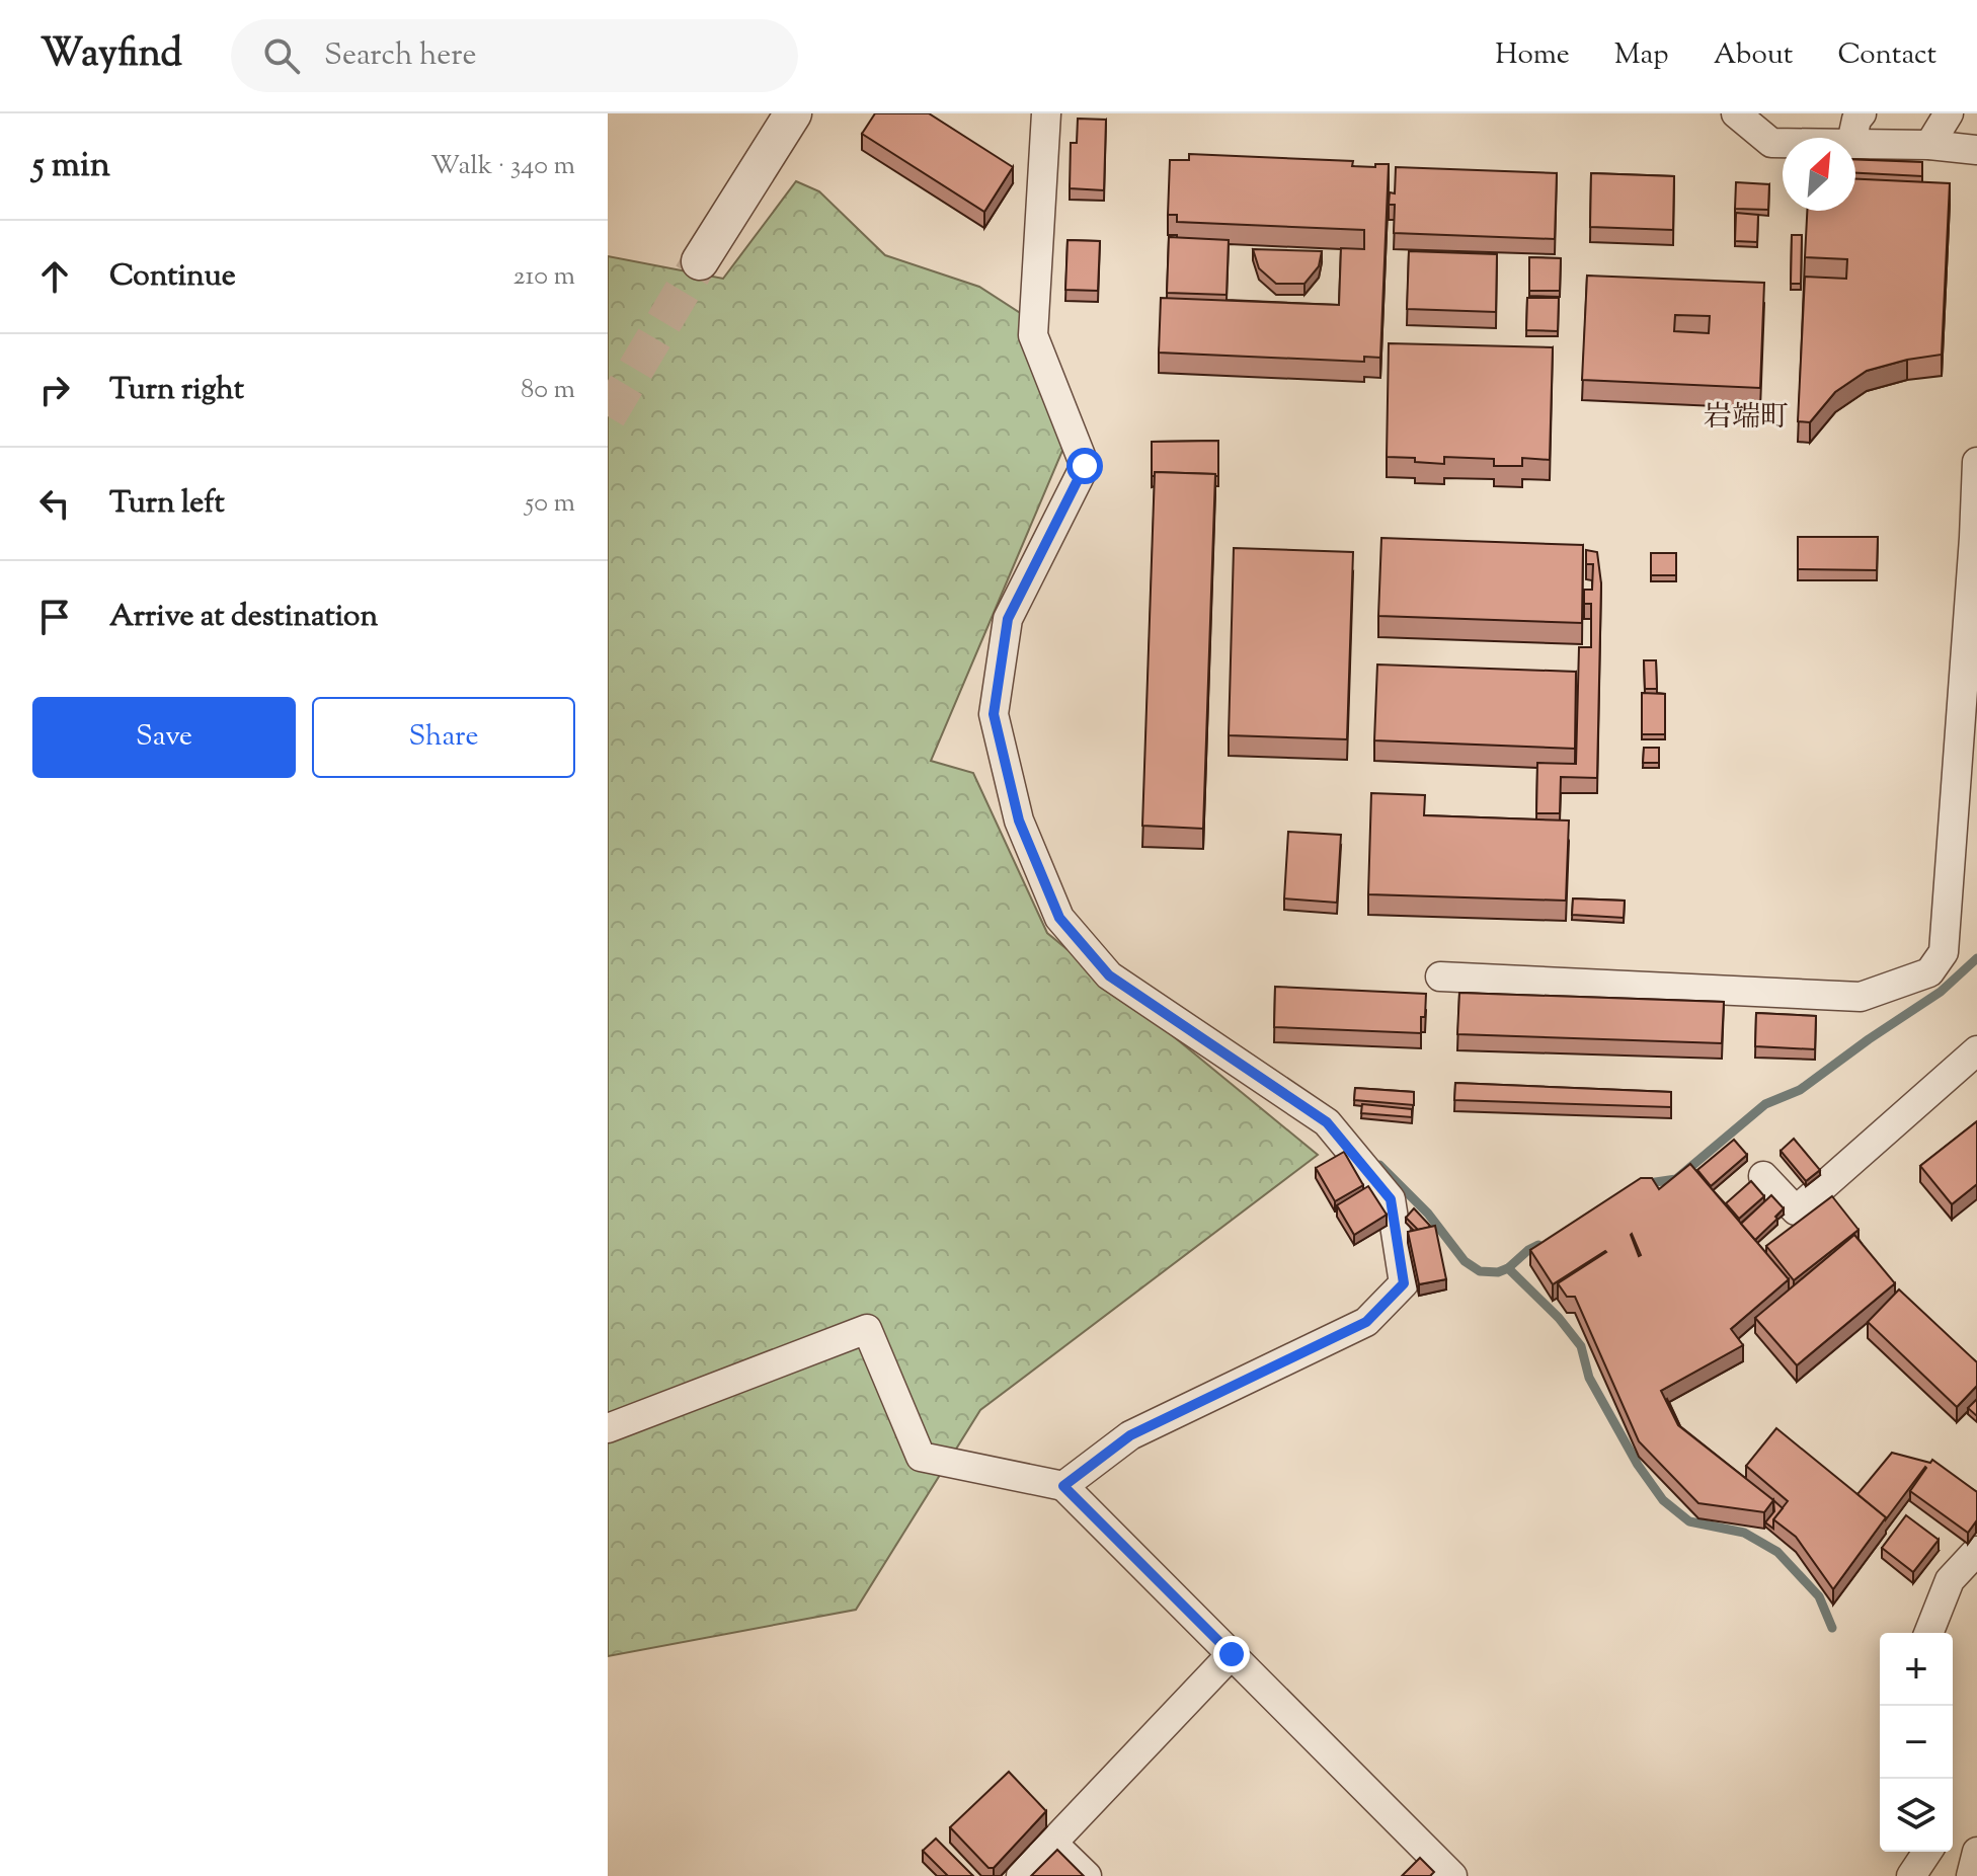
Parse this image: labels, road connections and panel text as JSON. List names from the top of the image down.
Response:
{
  "districts": ["岩端町"],
  "north": "top right",
  "page": {
    "header": "Wayfind",
    "search": "Search here",
    "nav": [
      "Home",
      "Map",
      "About",
      "Contact"
    ],
    "heading": ["5 min", "Walk · 340 m"],
    "list": [
      ["Continue", "210 m"],
      ["Turn right", "80 m"],
      ["Turn left", "50 m"],
      "Arrive at destination"
    ],
    "buttons": ["Save", "Share"],
    "map_buttons": ["+", "−"]
  }
}
